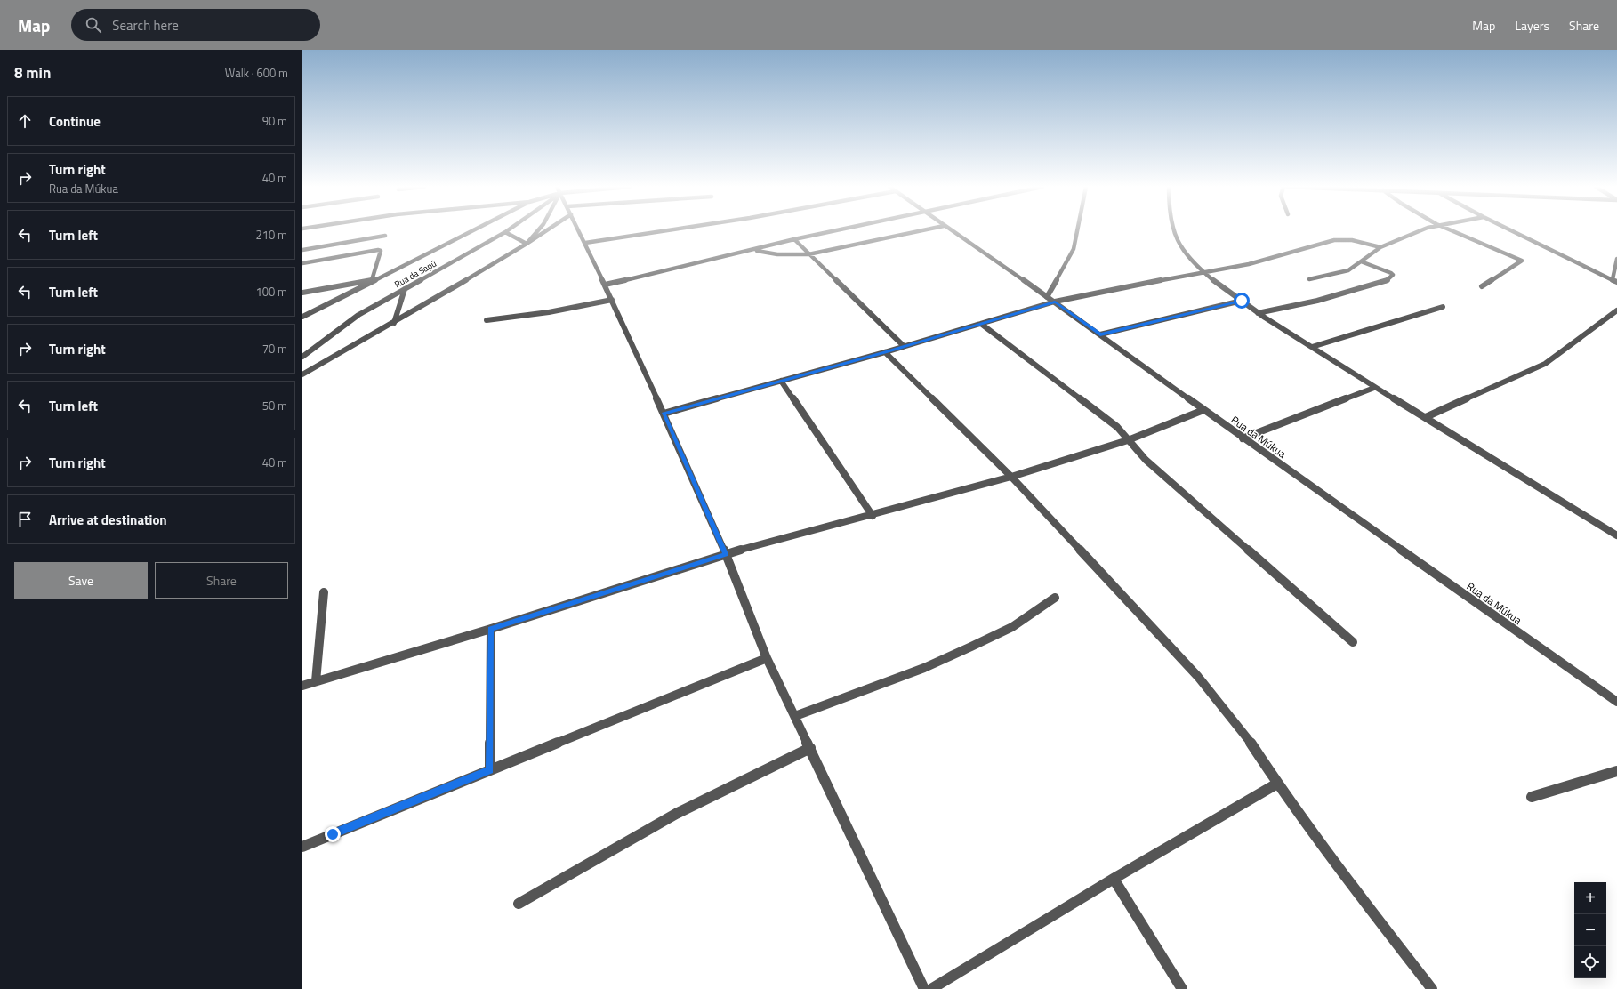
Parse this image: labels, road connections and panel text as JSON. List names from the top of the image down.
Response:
{
  "streets": {
    "street": ["Rua da Sapú", "Rua da Múkua"]
  },
  "page": {
    "header": "Map",
    "search": "Search here",
    "nav": ["Map", "Layers", "Share"],
    "heading": ["8 min", "Walk · 600 m"],
    "list": [
      ["Continue", "90 m"],
      ["Turn right", "Rua da Múkua", "40 m"],
      ["Turn left", "210 m"],
      ["Turn left", "100 m"],
      ["Turn right", "70 m"],
      ["Turn left", "50 m"],
      ["Turn right", "40 m"],
      "Arrive at destination"
    ],
    "buttons": ["Save", "Share"],
    "map_buttons": ["+", "−"]
  }
}
